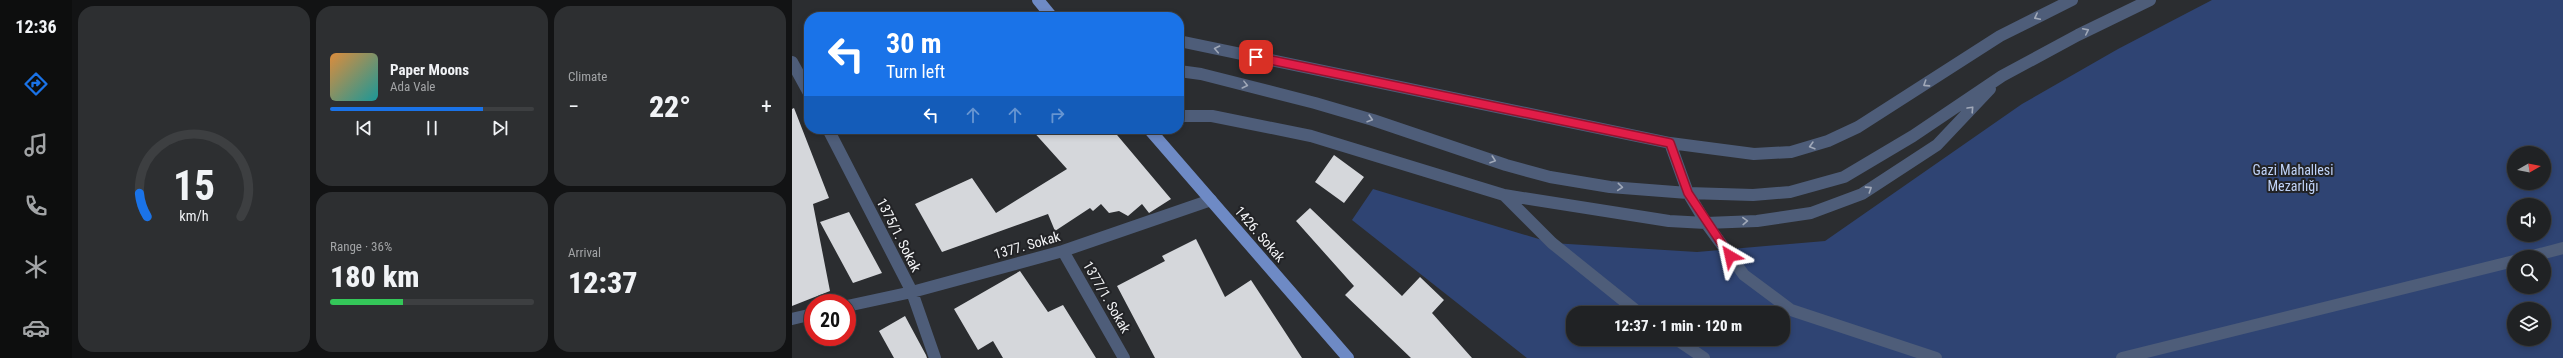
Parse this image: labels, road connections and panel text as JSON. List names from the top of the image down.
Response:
{
  "streets": {
    "main road": ["1426. Sokak"],
    "street": ["1375/1. Sokak", "1377. Sokak", "1377/1. Sokak"]
  },
  "crossings": [
    ["1426. Sokak", "1377. Sokak"],
    ["1375/1. Sokak", "1377. Sokak"],
    ["1377. Sokak", "1377/1. Sokak"]
  ],
  "parks": ["Gazi Mahallesi Mezarlığı"],
  "north": "right",
  "page": {
    "tabs": "12:36",
    "tile": [
      "Climate",
      ["Range · 36%", "180 km"],
      ["Arrival", "12:37"]
    ],
    "turn": ["30 m", "Turn left"],
    "song": ["Paper Moons", "Ada Vale"],
    "heat": ["−", "22°", "+"],
    "limit": "20",
    "trip": "12:37 · 1 min · 120 m",
    "gauge": ["15", "km/h"]
  }
}
